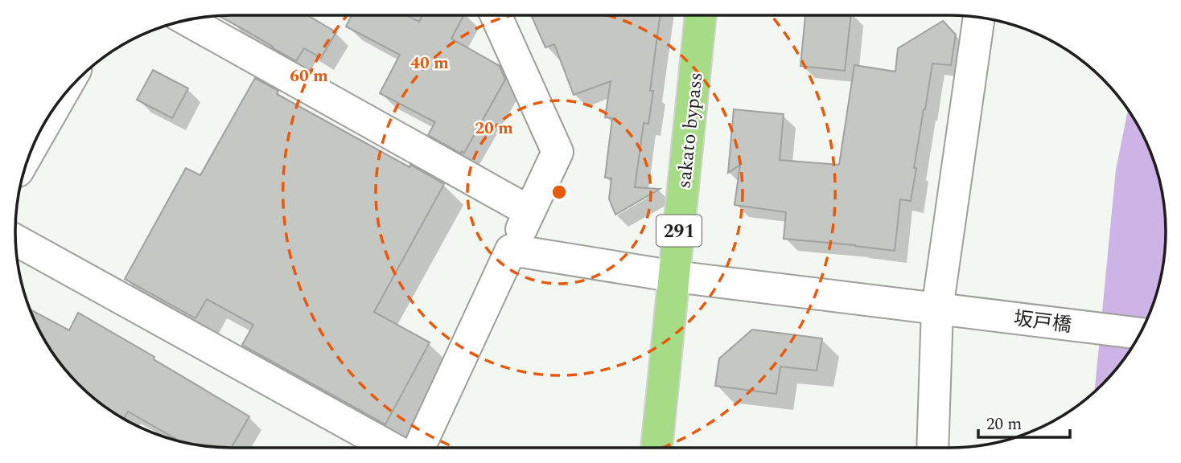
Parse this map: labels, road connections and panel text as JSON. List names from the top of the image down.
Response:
{
  "streets": {
    "highway": ["sakato bypass", "291"],
    "street": ["坂戸橋"]
  },
  "crossings": [
    ["sakato bypass", "坂戸橋"]
  ],
  "scale_bar": "20 m",
  "rings": ["40 m", "60 m", "20 m"]
}
